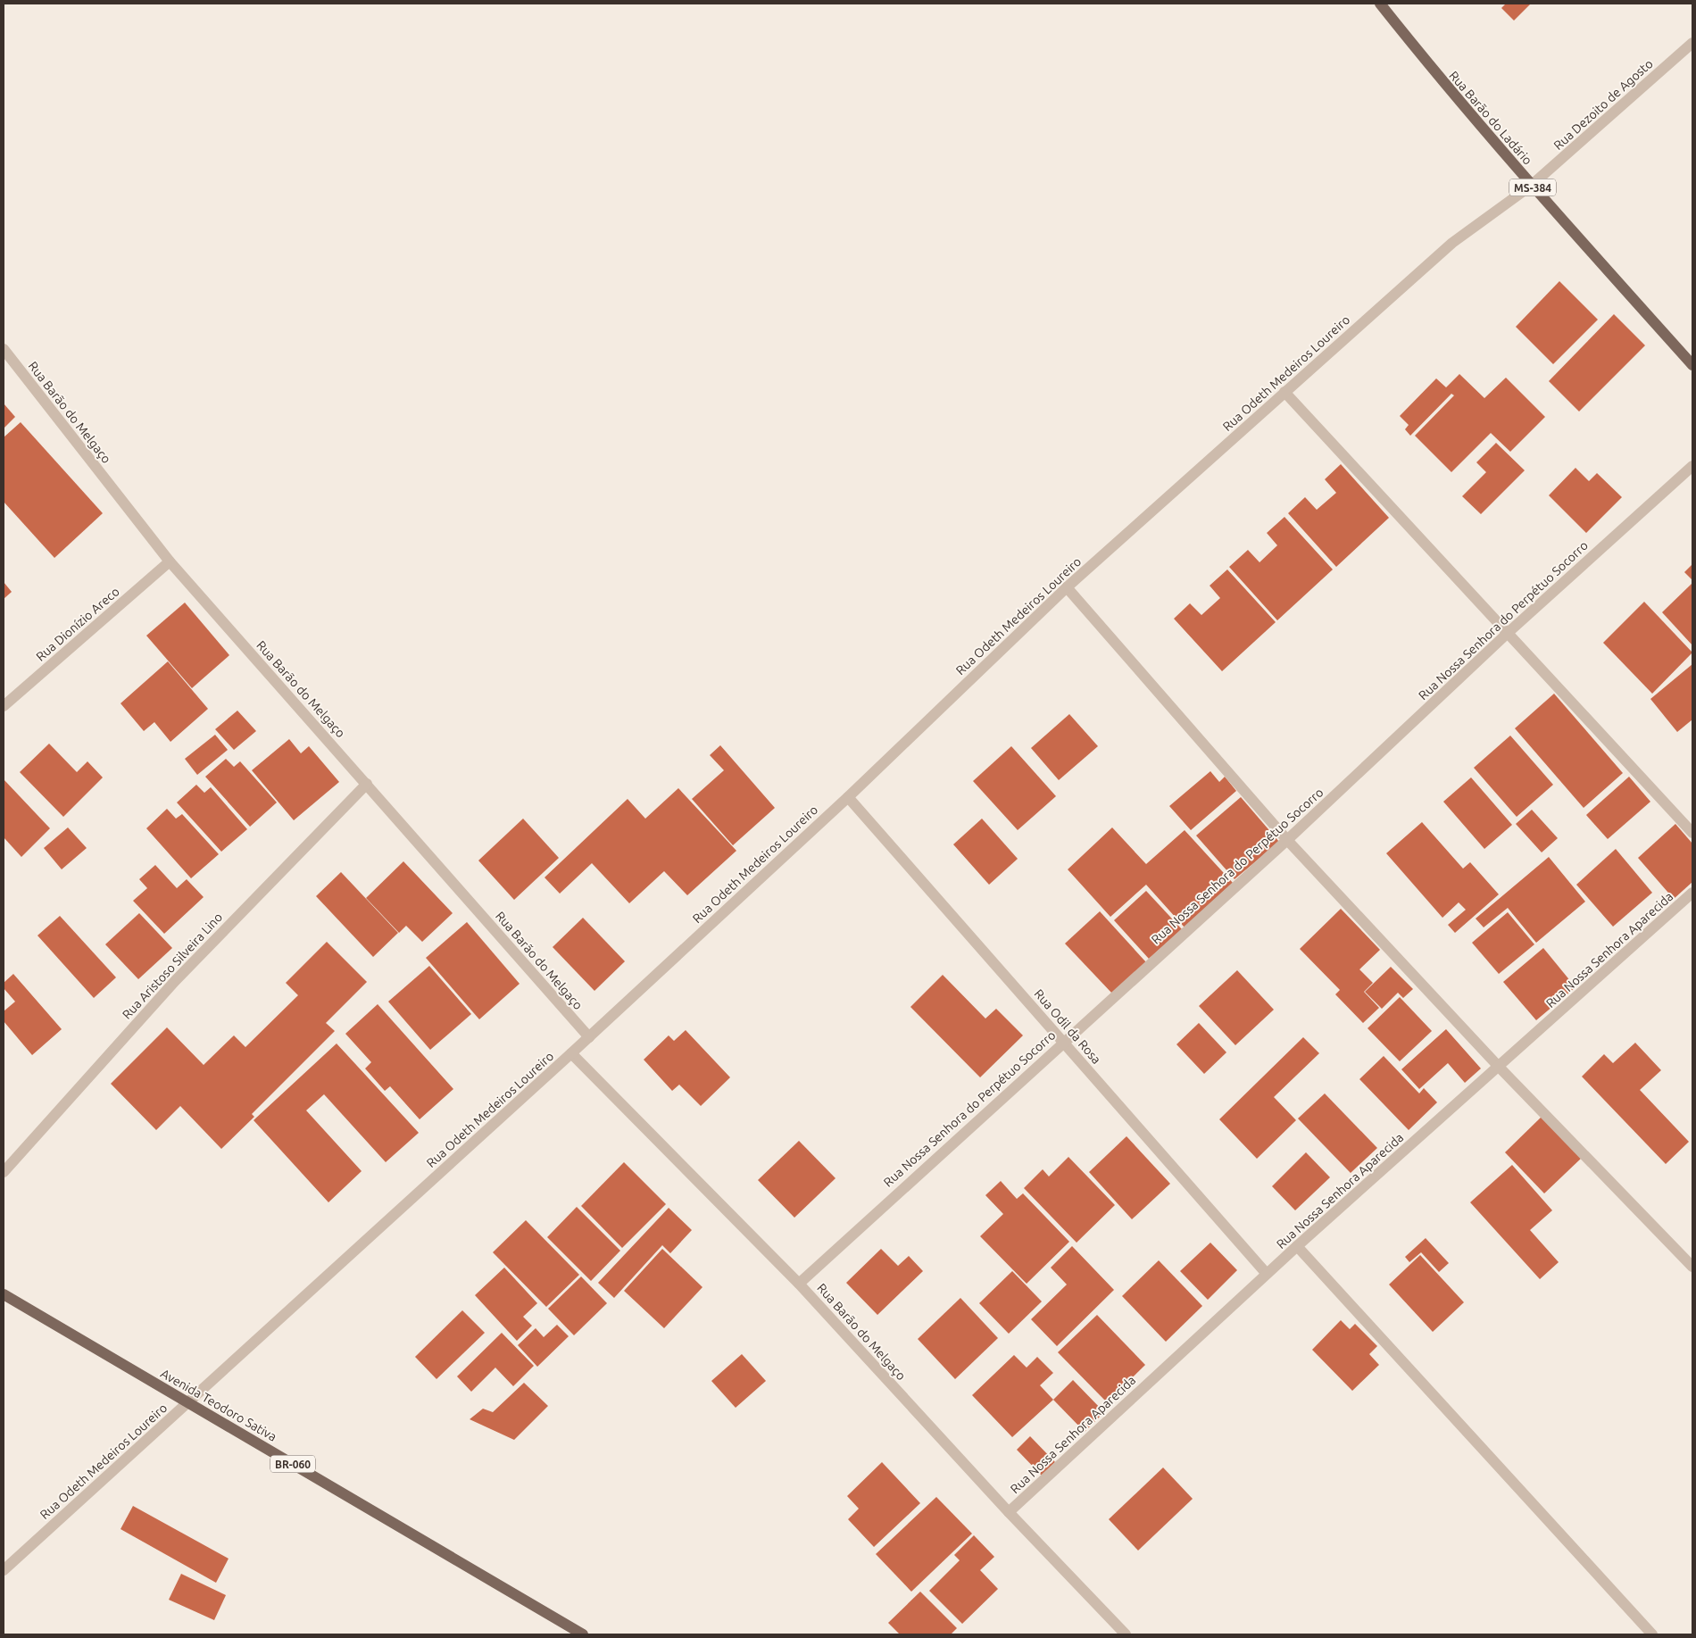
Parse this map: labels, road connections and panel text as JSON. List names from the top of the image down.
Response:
{
  "streets": {
    "main road": [
      "Rua Barão do Ladário",
      "MS-384",
      "Avenida Teodoro Sativa",
      "BR-060"
    ],
    "street": [
      "Rua Dezoito de Agosto",
      "Rua Odeth Medeiros Loureiro",
      "Rua Barão do Melgaço",
      "Rua Nossa Senhora do Perpétuo Socorro",
      "Rua Dionízio Areco",
      "Rua Nossa Senhora Aparecida",
      "Rua Aristoso Silveira Lino",
      "Rua Odil da Rosa"
    ]
  },
  "crossings": [
    ["Rua Dezoito de Agosto", "Rua Barão do Ladário"],
    ["Rua Dezoito de Agosto", "Rua Odeth Medeiros Loureiro"],
    ["Rua Barão do Ladário", "Rua Odeth Medeiros Loureiro"],
    ["Rua Odeth Medeiros Loureiro", "Rua Barão do Melgaço"],
    ["Rua Odeth Medeiros Loureiro", "Rua Odil da Rosa"],
    ["Rua Odeth Medeiros Loureiro", "Avenida Teodoro Sativa"],
    ["Rua Barão do Melgaço", "Rua Nossa Senhora do Perpétuo Socorro"],
    ["Rua Barão do Melgaço", "Rua Dionízio Areco"],
    ["Rua Barão do Melgaço", "Rua Nossa Senhora Aparecida"],
    ["Rua Barão do Melgaço", "Rua Aristoso Silveira Lino"],
    ["Rua Nossa Senhora do Perpétuo Socorro", "Rua Odil da Rosa"],
    ["Rua Nossa Senhora Aparecida", "Rua Odil da Rosa"]
  ]
}
